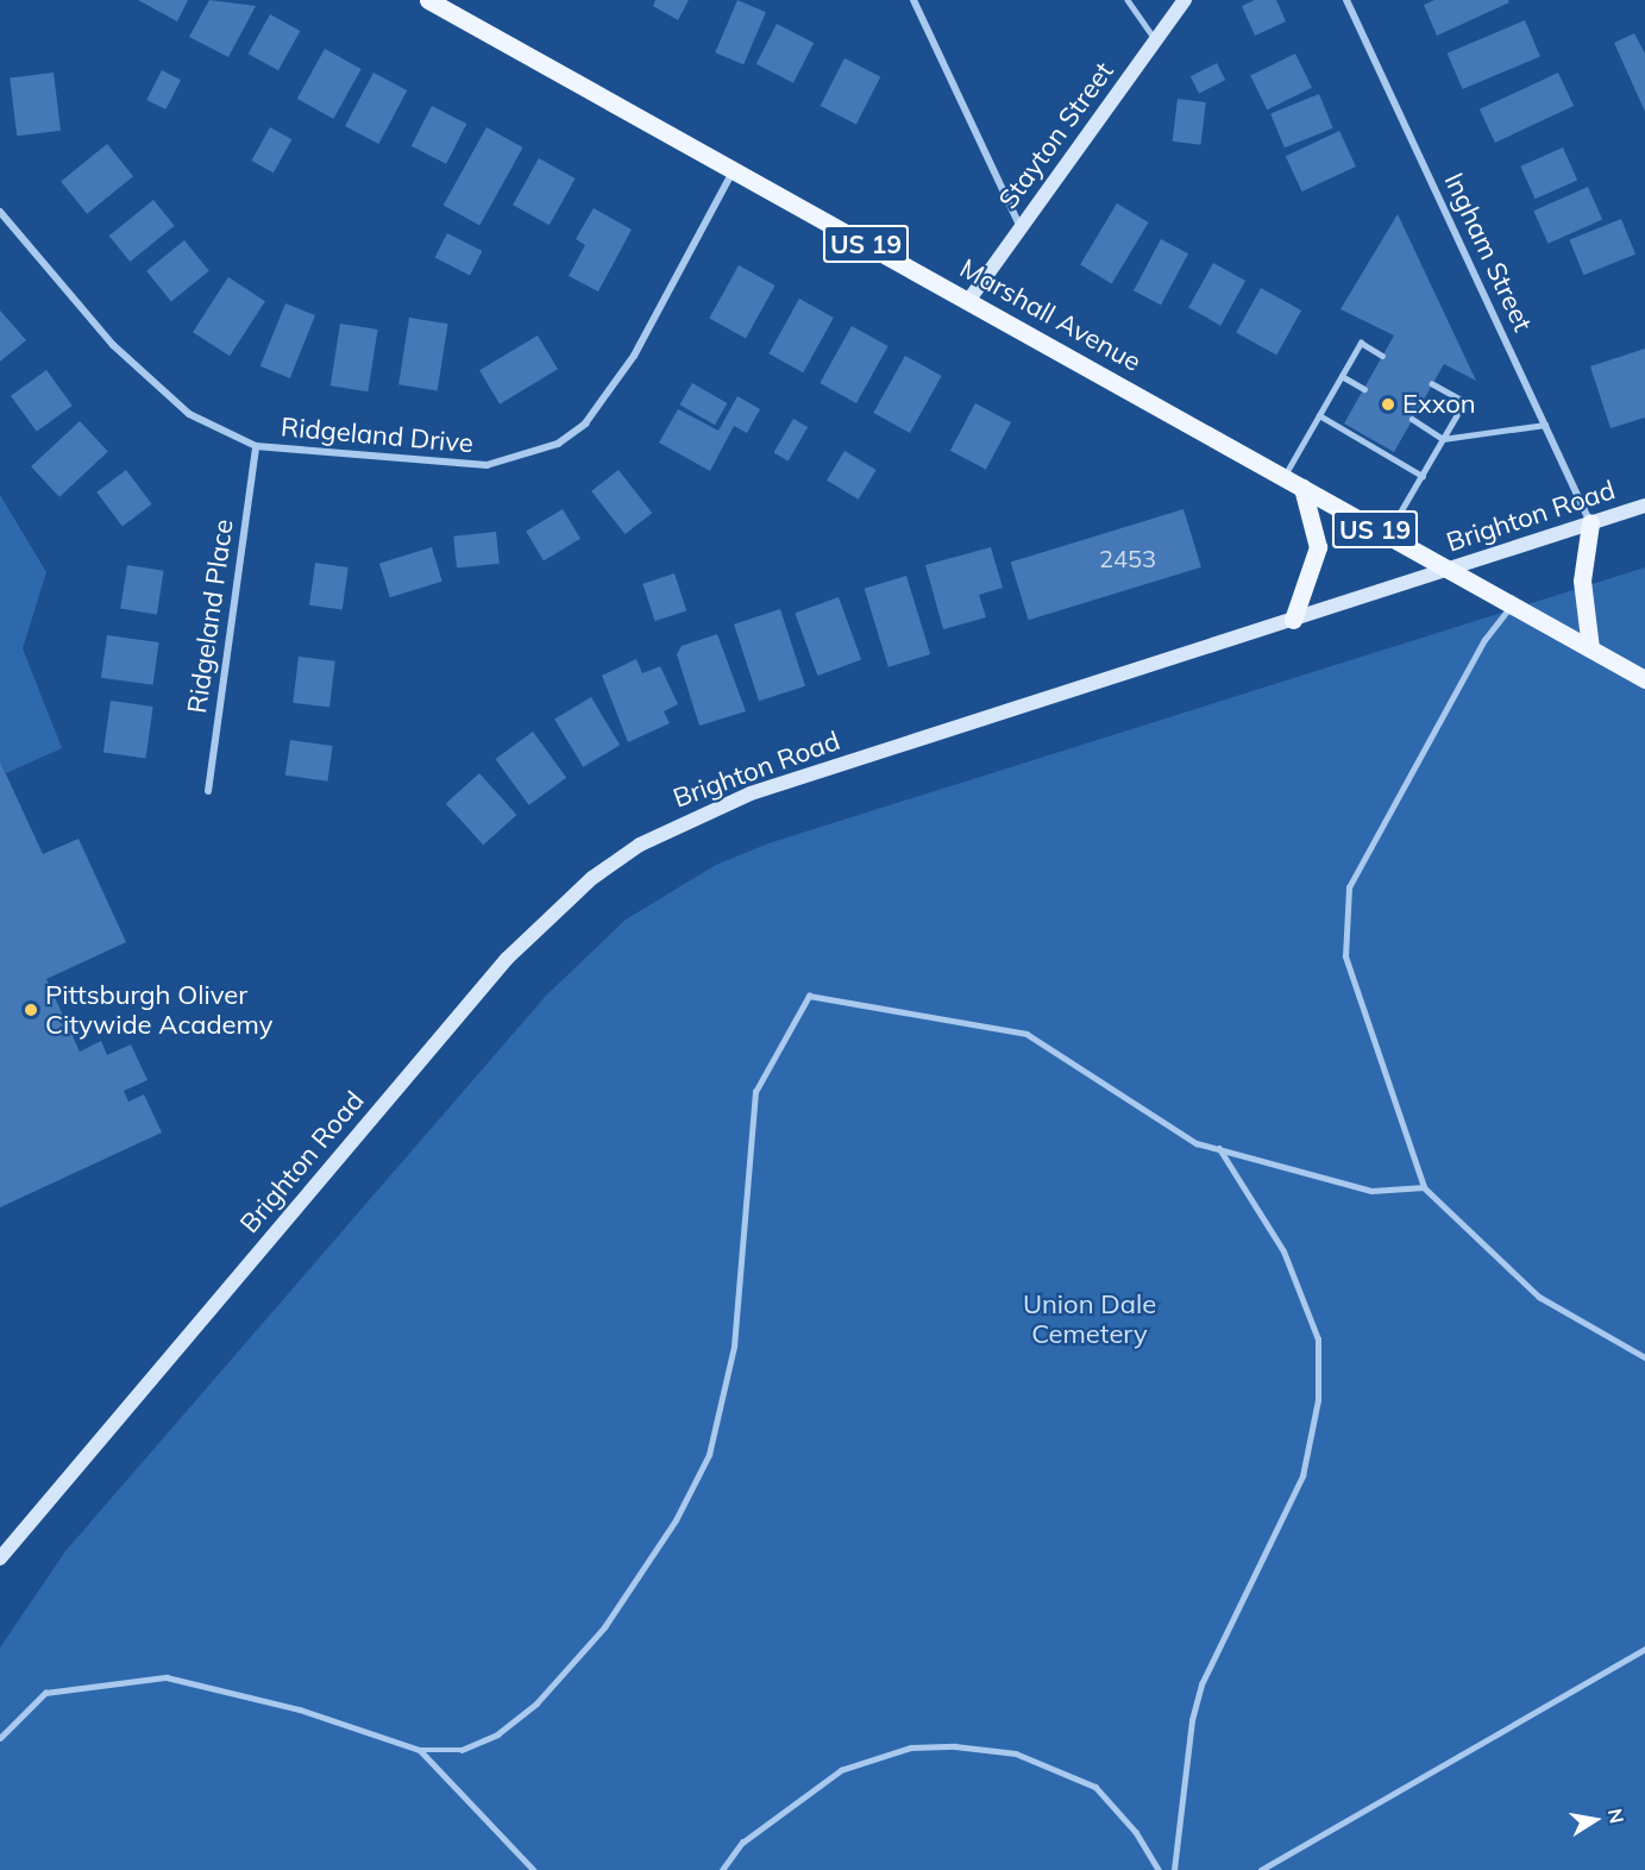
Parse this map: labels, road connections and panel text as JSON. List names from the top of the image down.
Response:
{
  "streets": {
    "main road": ["US 19", "Marshall Avenue"],
    "street": [
      "Stayton Street",
      "Ingham Street",
      "Ridgeland Drive",
      "Brighton Road",
      "Ridgeland Place"
    ]
  },
  "crossings": [
    ["Stayton Street", "Marshall Avenue"],
    ["Ingham Street", "Brighton Road"],
    ["Marshall Avenue", "Ridgeland Drive"],
    ["Marshall Avenue", "Brighton Road"],
    ["Ridgeland Drive", "Ridgeland Place"]
  ],
  "parks": ["Union Dale Cemetery"],
  "places": ["Exxon", "Pittsburgh Oliver Citywide Academy"],
  "house_numbers": ["2453"],
  "north": "right"
}
